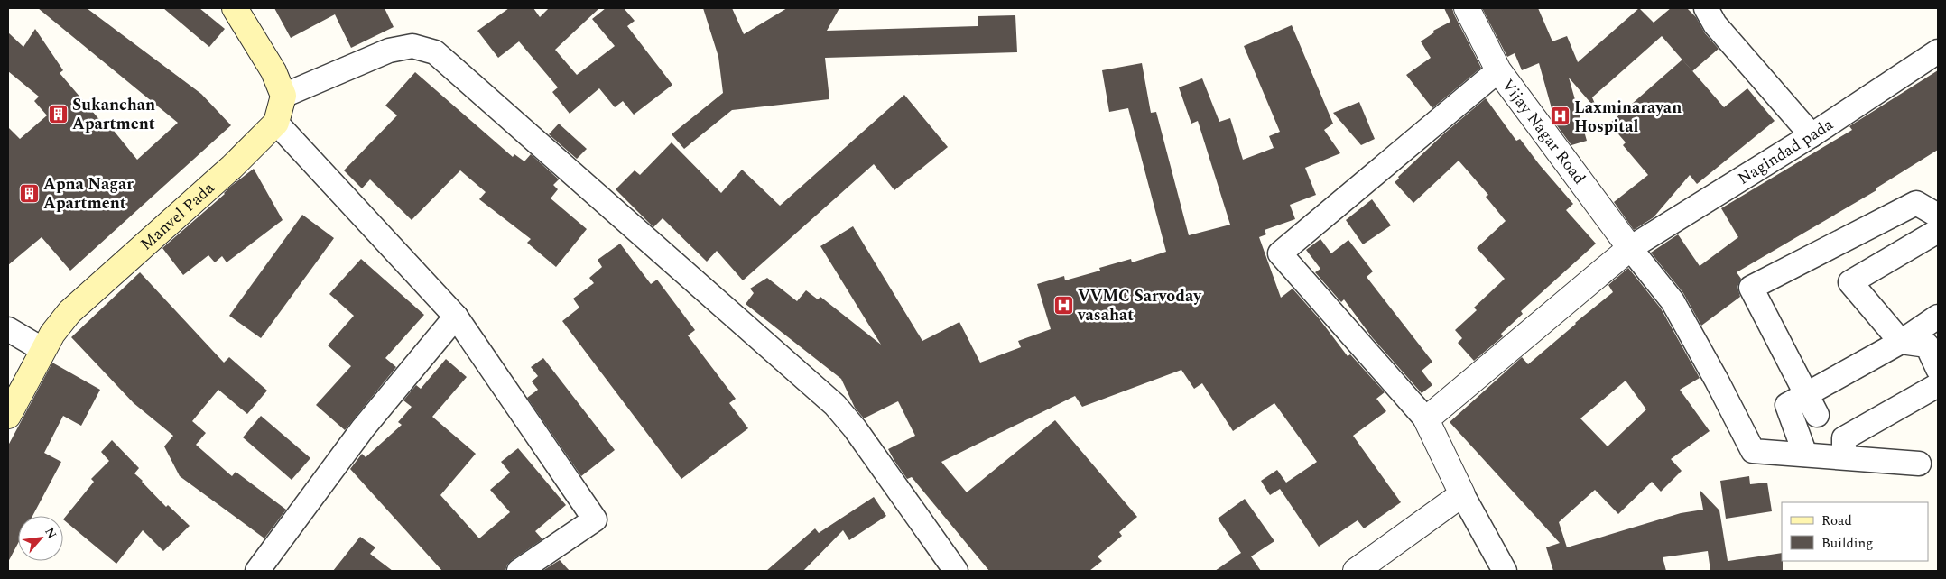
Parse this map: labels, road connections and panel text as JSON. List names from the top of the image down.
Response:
{
  "streets": {
    "main road": ["Manvel Pada"],
    "street": ["Vijay Nagar Road", "Nagindad pada"]
  },
  "crossings": [
    ["Vijay Nagar Road", "Nagindad pada"]
  ],
  "places": {
    "building": ["Sukanchan Apartment", "Apna Nagar Apartment"],
    "hospital": ["Laxminarayan Hospital", "VVMC Sarvoday vasahat"]
  },
  "legend": ["Road", "Building"],
  "north": "top right"
}
